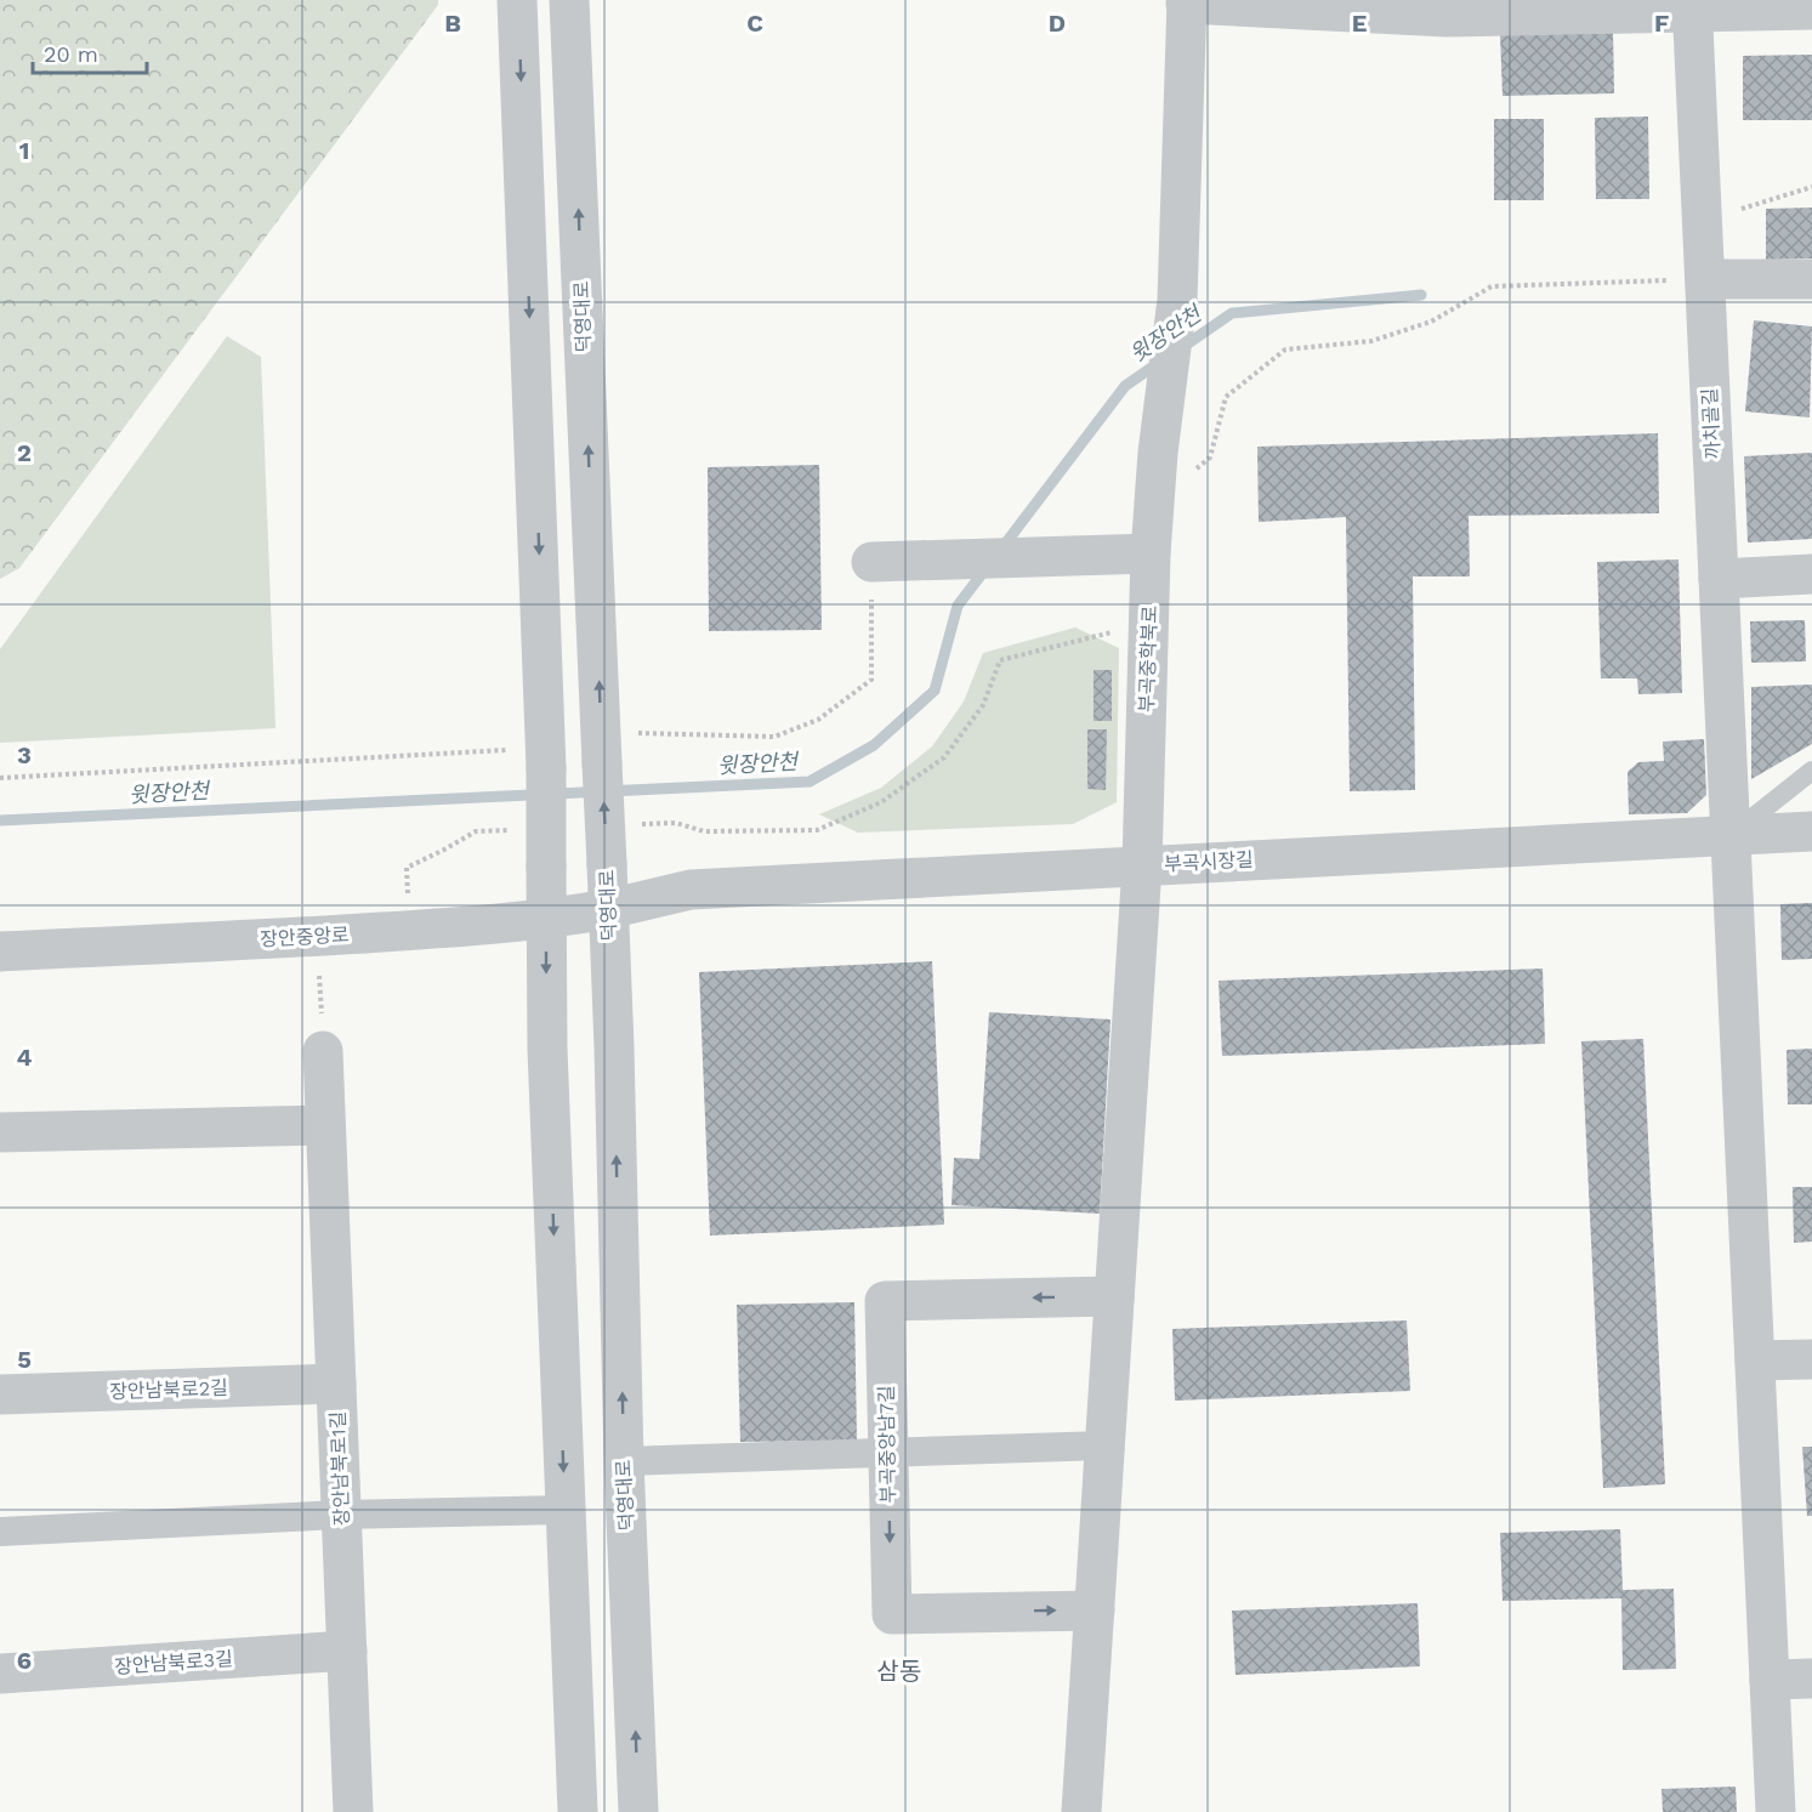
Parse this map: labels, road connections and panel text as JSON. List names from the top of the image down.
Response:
{
  "streets": {
    "street": [
      "덕영대로",
      "까치골길",
      "부곡중학북로",
      "부곡시장길",
      "장안중앙로",
      "장안남북로2길",
      "부곡중앙남7길",
      "장안남북로1길",
      "장안남북로3길"
    ]
  },
  "crossings": [
    ["덕영대로", "부곡시장길"],
    ["덕영대로", "장안중앙로"],
    ["까치골길", "부곡시장길"],
    ["부곡중학북로", "부곡시장길"],
    ["부곡시장길", "장안중앙로"],
    ["장안남북로2길", "장안남북로1길"],
    ["장안남북로1길", "장안남북로3길"]
  ],
  "districts": ["삼동"],
  "water": ["윗장안천"],
  "scale_bar": "20 m",
  "grid": {
    "columns": [
      "B",
      "C",
      "D",
      "E",
      "F"
    ],
    "rows": [
      "1",
      "2",
      "3",
      "4",
      "5",
      "6"
    ]
  }
}
